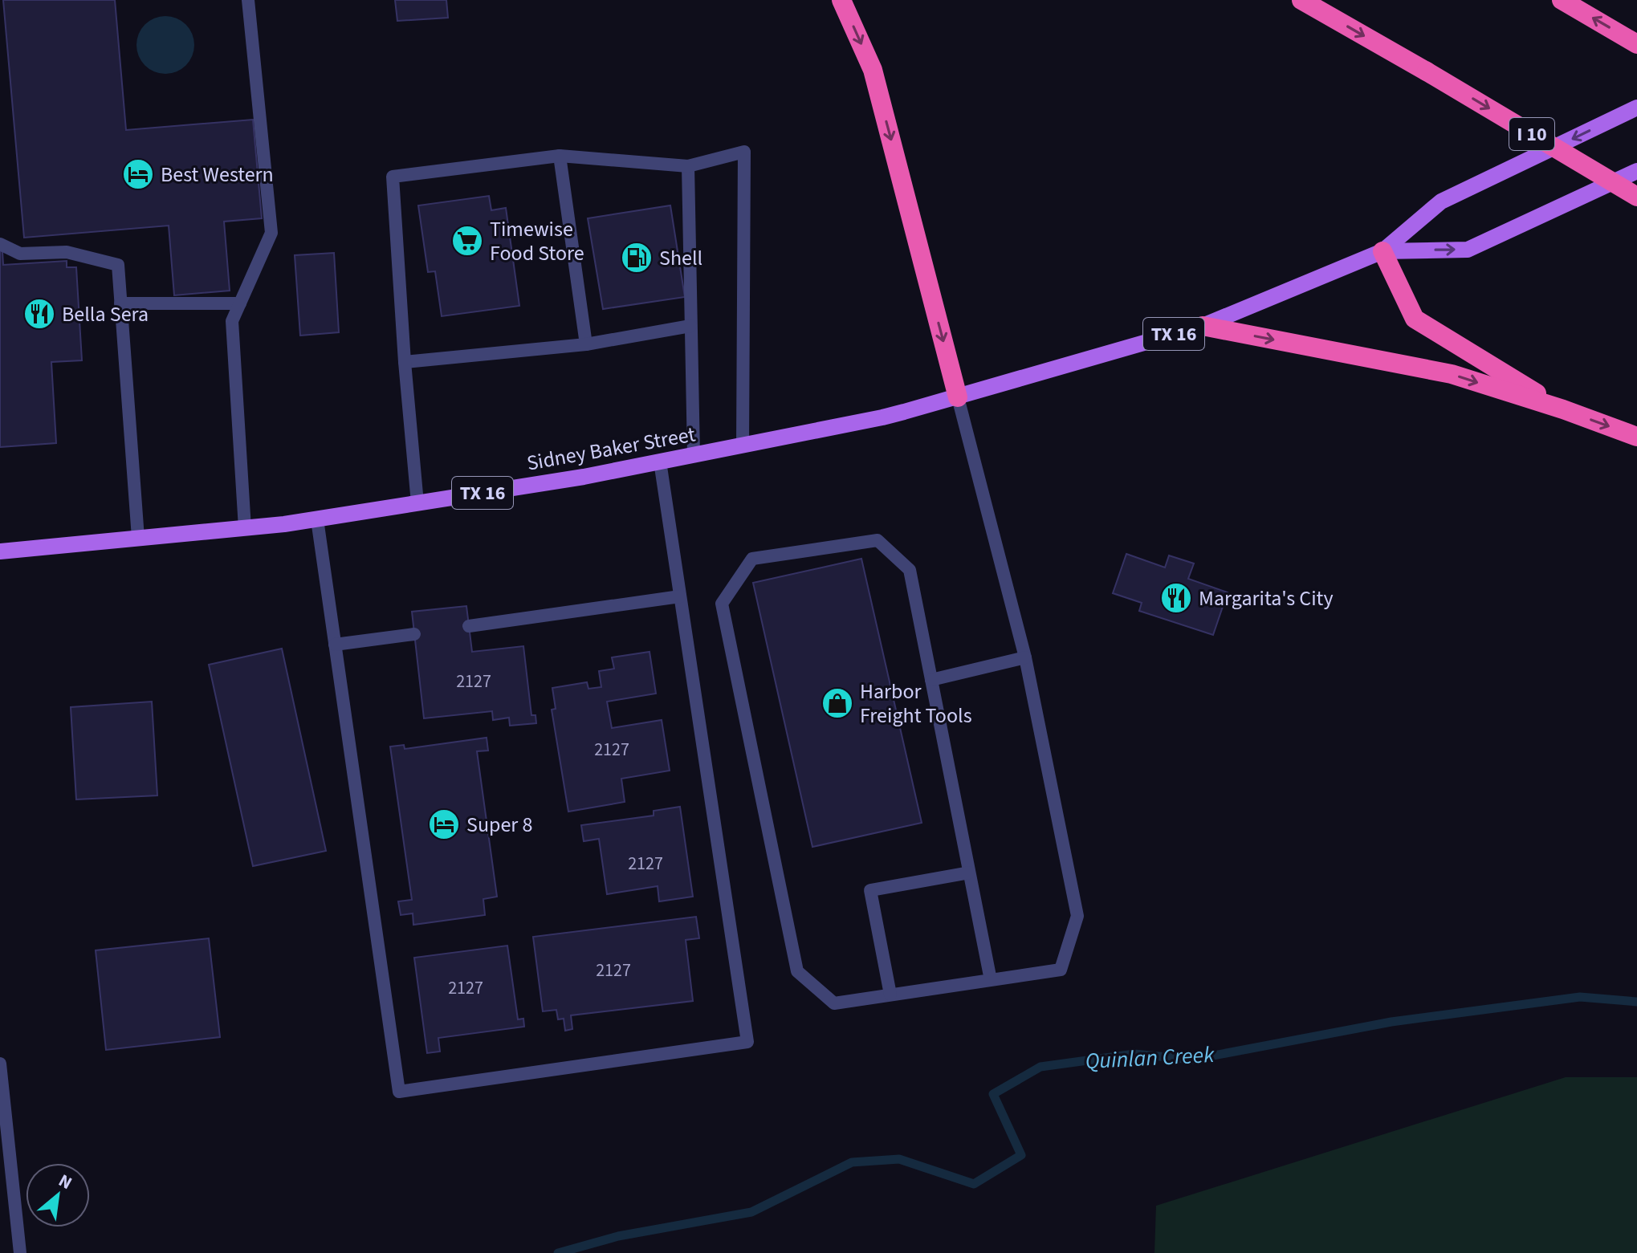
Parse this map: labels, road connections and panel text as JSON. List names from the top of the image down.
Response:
{
  "streets": {
    "highway": ["I 10"],
    "main road": ["TX 16", "Sidney Baker Street"]
  },
  "crossings": [
    ["TX 16", "Sidney Baker Street"]
  ],
  "water": ["Quinlan Creek"],
  "places": {
    "hotel": ["Best Western", "Super 8"],
    "supermarket": ["Timewise Food Store"],
    "fuel station": ["Shell"],
    "restaurant": ["Bella Sera", "Margarita's City"],
    "shop": ["Harbor Freight Tools"]
  },
  "house_numbers": [
    "2127",
    "2127",
    "2127",
    "2127",
    "2127"
  ],
  "north": "top right"
}
